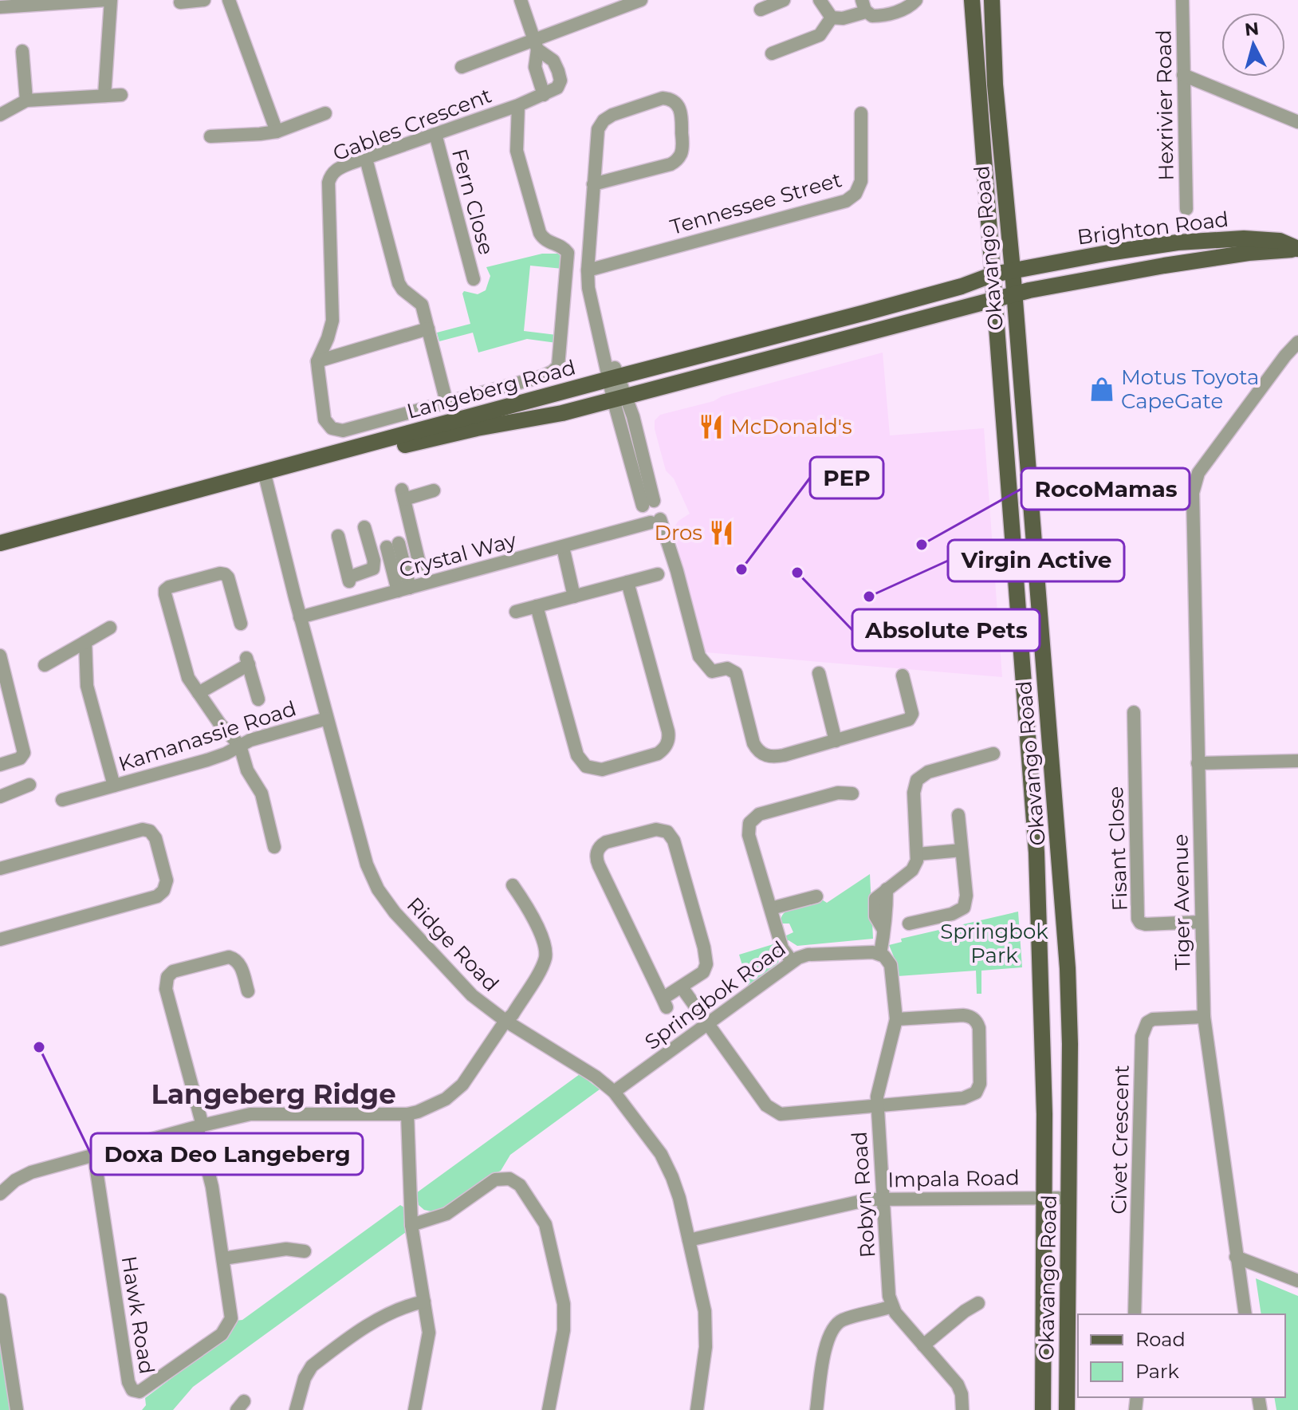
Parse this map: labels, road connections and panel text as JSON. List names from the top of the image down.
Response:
{
  "streets": {
    "main road": ["Brighton Road", "Okavango Road", "Langeberg Road"],
    "street": [
      "Hexrivier Road",
      "Gables Crescent",
      "Fern Close",
      "Tennessee Street",
      "Crystal Way",
      "Kamanassie Road",
      "Fisant Close",
      "Tiger Avenue",
      "Ridge Road",
      "Springbok Road",
      "Civet Crescent",
      "Impala Road",
      "Robyn Road",
      "Hawk Road"
    ]
  },
  "crossings": [
    ["Gables Crescent", "Fern Close"],
    ["Brighton Road", "Okavango Road"],
    ["Brighton Road", "Langeberg Road"],
    ["Okavango Road", "Langeberg Road"],
    ["Okavango Road", "Impala Road"],
    ["Langeberg Road", "Ridge Road"],
    ["Crystal Way", "Ridge Road"],
    ["Kamanassie Road", "Ridge Road"],
    ["Fisant Close", "Tiger Avenue"],
    ["Tiger Avenue", "Civet Crescent"],
    ["Ridge Road", "Springbok Road"],
    ["Ridge Road", "Impala Road"],
    ["Springbok Road", "Robyn Road"],
    ["Impala Road", "Robyn Road"]
  ],
  "districts": ["Langeberg Ridge"],
  "parks": ["Springbok Park"],
  "places": {
    "shop": ["Motus Toyota CapeGate"],
    "restaurant": ["McDonald's", "Dros"],
    "other": [
      "RocoMamas",
      "PEP",
      "Absolute Pets",
      "Virgin Active",
      "Doxa Deo Langeberg"
    ]
  },
  "legend": ["Road", "Park"],
  "north": "top"
}
